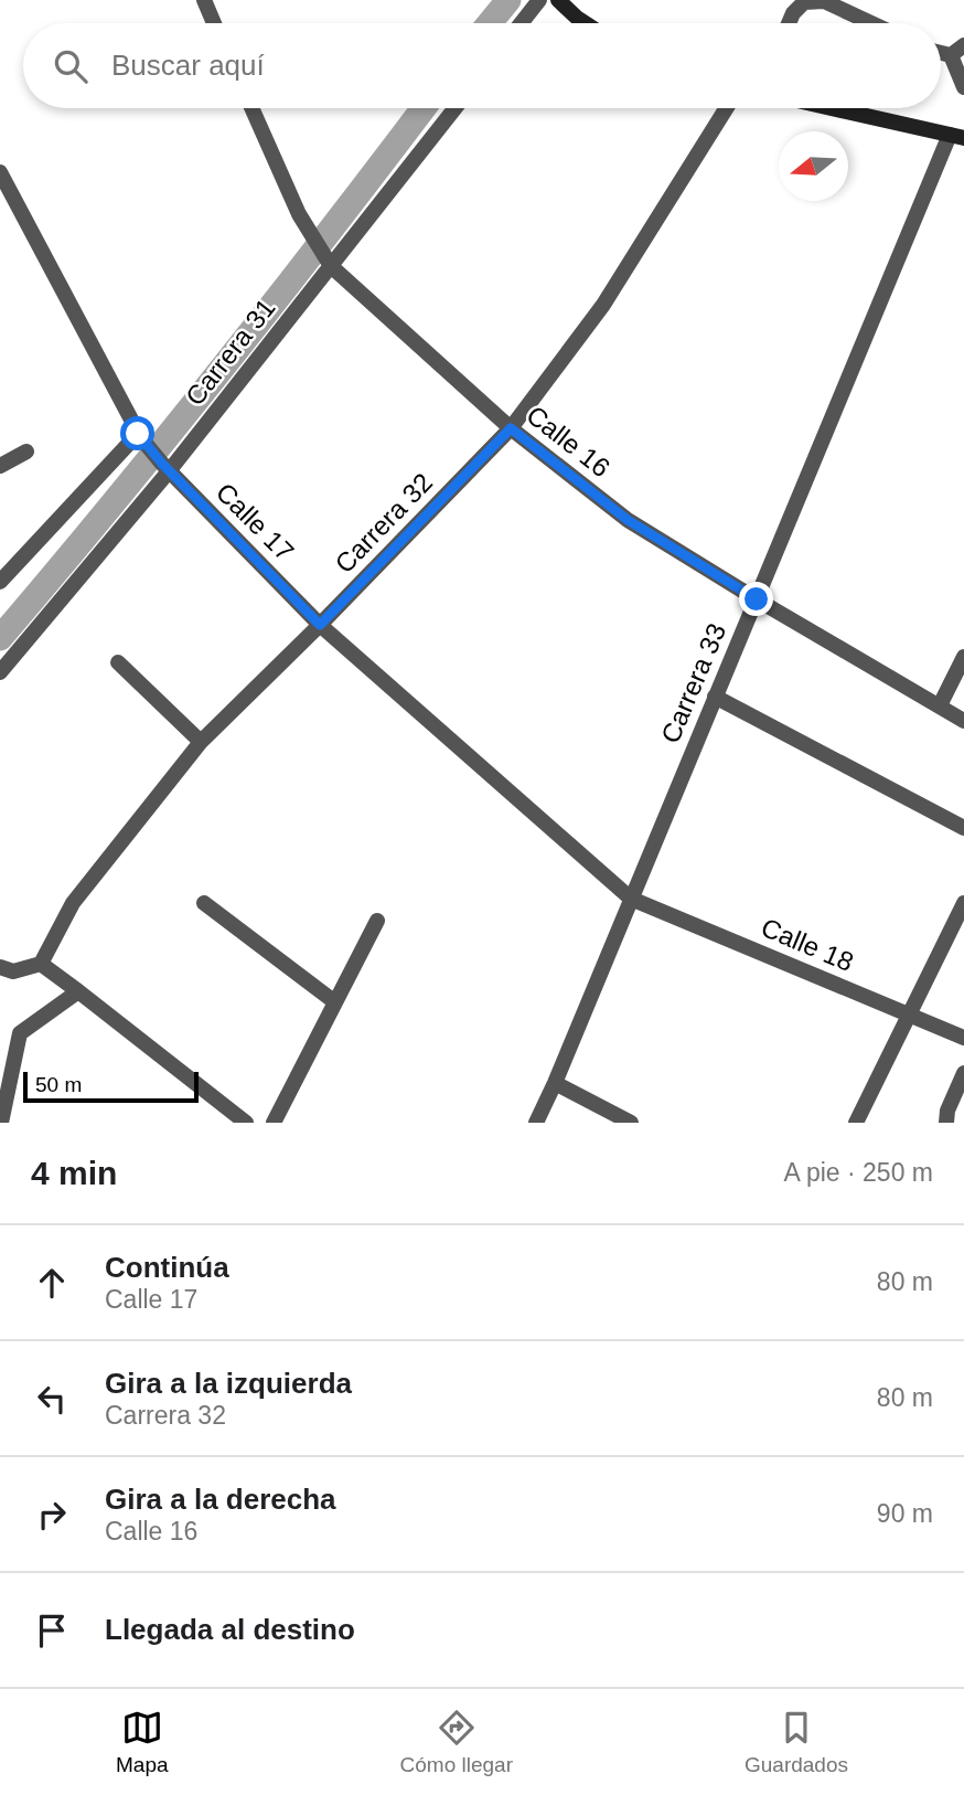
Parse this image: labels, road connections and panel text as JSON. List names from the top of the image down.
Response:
{
  "streets": {
    "street": [
      "Carrera 31",
      "Calle 16",
      "Calle 17",
      "Carrera 32",
      "Carrera 33",
      "Calle 18"
    ]
  },
  "crossings": [
    ["Carrera 31", "Calle 16"],
    ["Carrera 31", "Calle 17"],
    ["Calle 16", "Carrera 32"],
    ["Calle 16", "Carrera 33"],
    ["Calle 17", "Carrera 32"],
    ["Calle 17", "Carrera 33"],
    ["Calle 17", "Calle 18"],
    ["Carrera 33", "Calle 18"]
  ],
  "scale_bar": "50 m",
  "north": "left",
  "page": {
    "search": "Buscar aquí",
    "scale": "50 m",
    "heading": ["4 min", "A pie · 250 m"],
    "list": [
      ["Continúa", "Calle 17", "80 m"],
      ["Gira a la izquierda", "Carrera 32", "80 m"],
      ["Gira a la derecha", "Calle 16", "90 m"],
      "Llegada al destino"
    ],
    "nav": ["Mapa", "Cómo llegar", "Guardados"]
  }
}
